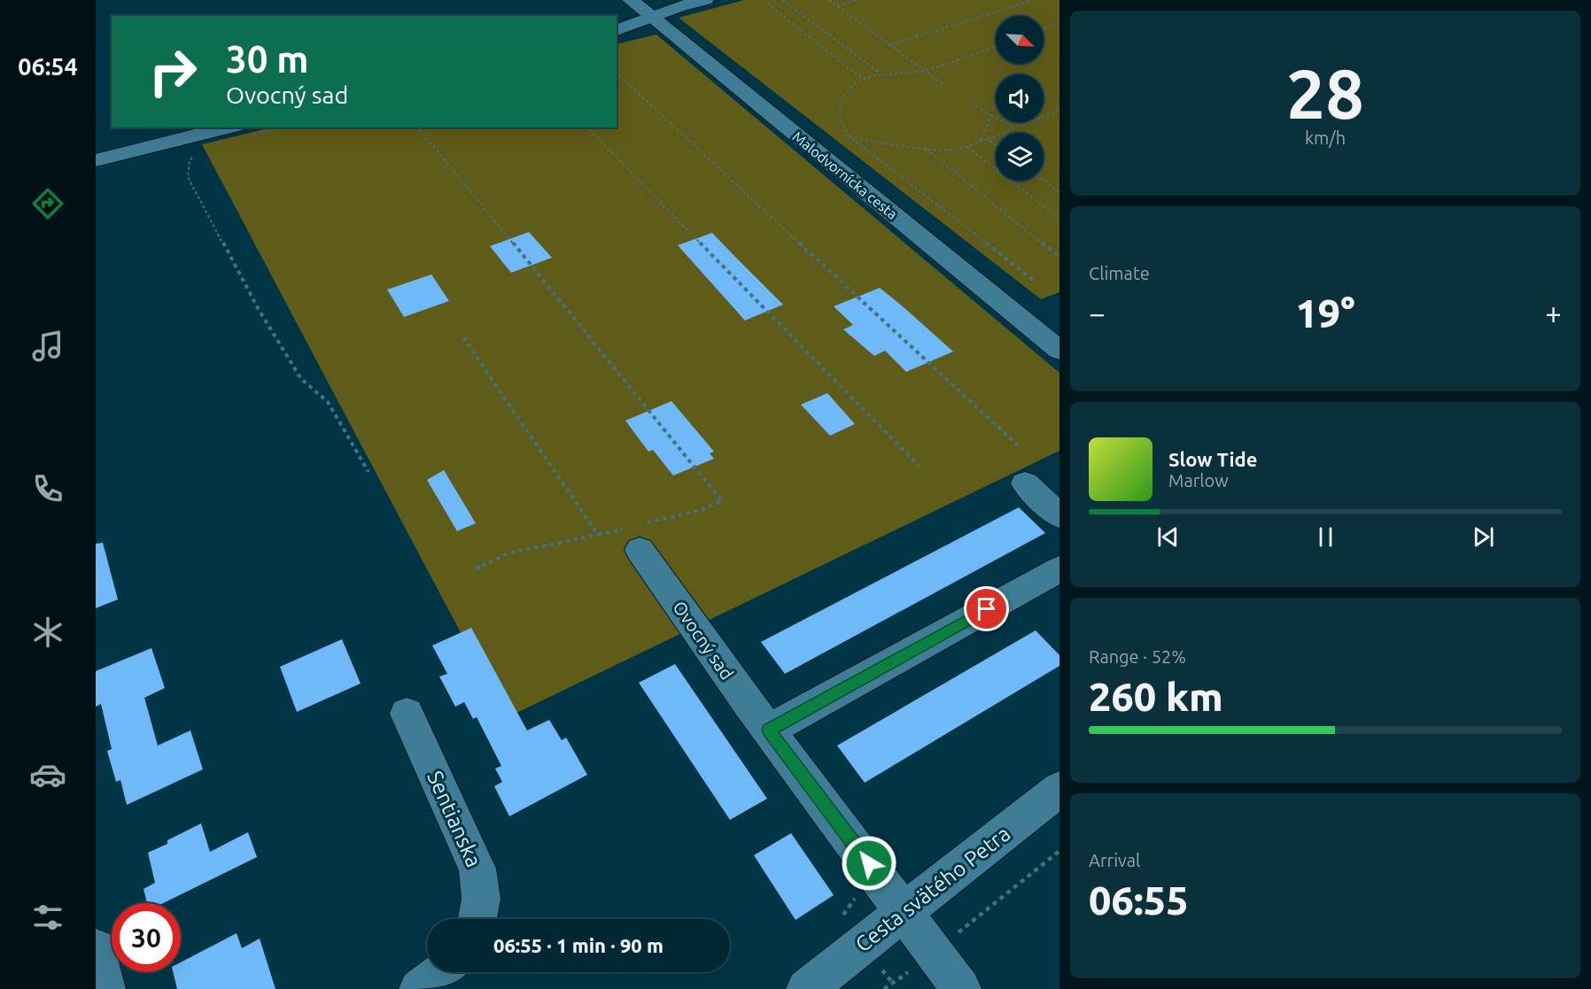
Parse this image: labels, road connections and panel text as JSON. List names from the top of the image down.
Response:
{
  "streets": {
    "street": [
      "Malodvornícka cesta",
      "Ovocný sad",
      "Sentianska",
      "Cesta svätého Petra"
    ]
  },
  "crossings": [
    ["Ovocný sad", "Cesta svätého Petra"]
  ],
  "north": "bottom right",
  "page": {
    "tabs": "06:54",
    "tile": [
      ["28", "km/h"],
      "Climate",
      ["Range · 52%", "260 km"],
      ["Arrival", "06:55"]
    ],
    "turn": ["30 m", "Ovocný sad"],
    "heat": ["−", "19°", "+"],
    "song": ["Slow Tide", "Marlow"],
    "limit": "30",
    "trip": "06:55 · 1 min · 90 m"
  }
}
